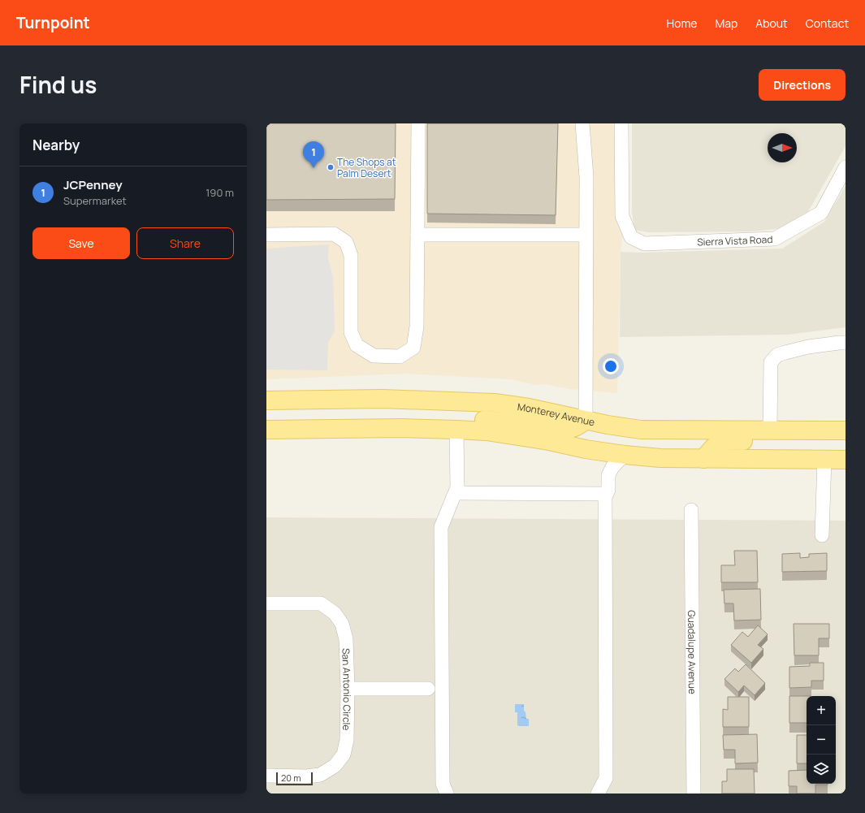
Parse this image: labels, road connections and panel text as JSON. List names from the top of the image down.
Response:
{
  "streets": {
    "main road": ["Monterey Avenue"],
    "street": ["Sierra Vista Road", "Guadalupe Avenue", "San Antonio Circle"]
  },
  "places": ["The Shops at Palm Desert"],
  "scale_bar": "20 m",
  "north": "right",
  "page": {
    "header": "Turnpoint",
    "nav": [
      "Home",
      "Map",
      "About",
      "Contact"
    ],
    "title": "Find us",
    "buttons": [
      "Directions",
      ["Save", "Share"]
    ],
    "heading": "Nearby",
    "pins": "1",
    "list": [
      {
        "mark": "1",
        "name": "JCPenney",
        "note": "Supermarket",
        "value": "190 m"
      }
    ],
    "map_buttons": ["+", "−"],
    "scale": "20 m"
  }
}
